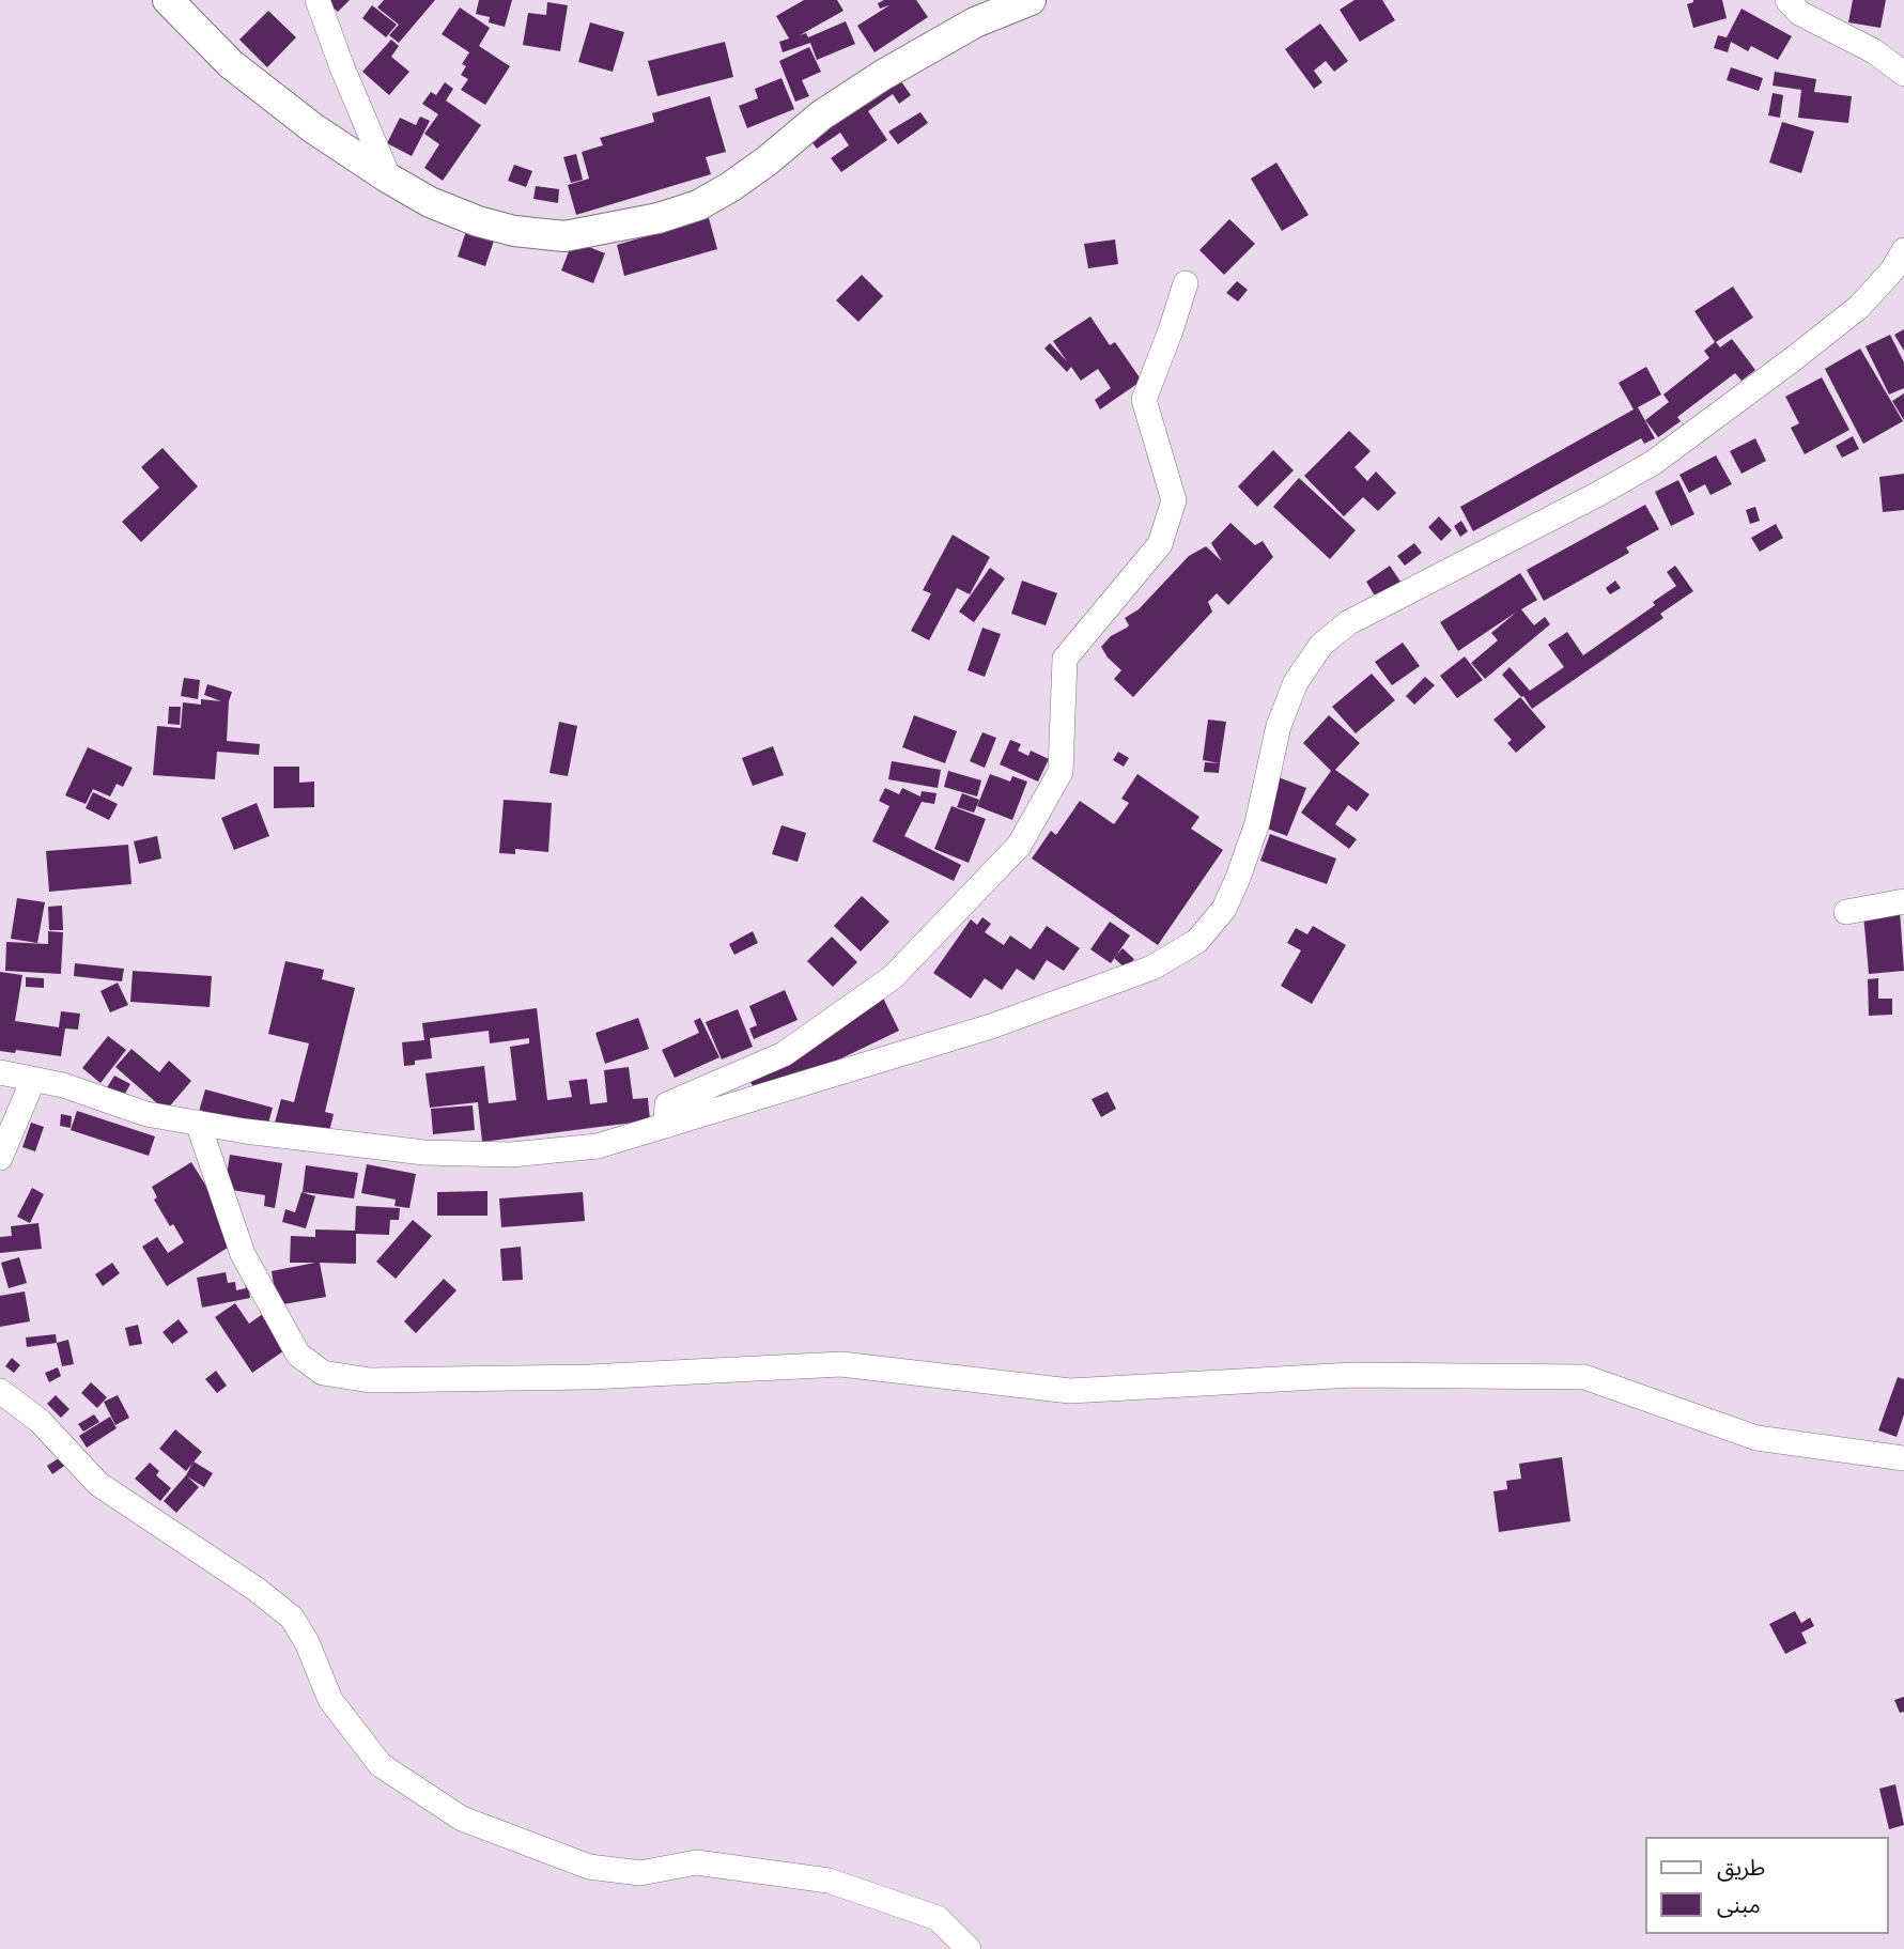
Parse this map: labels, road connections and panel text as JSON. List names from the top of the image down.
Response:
{
  "legend": ["طريق", "مبنى"]
}
